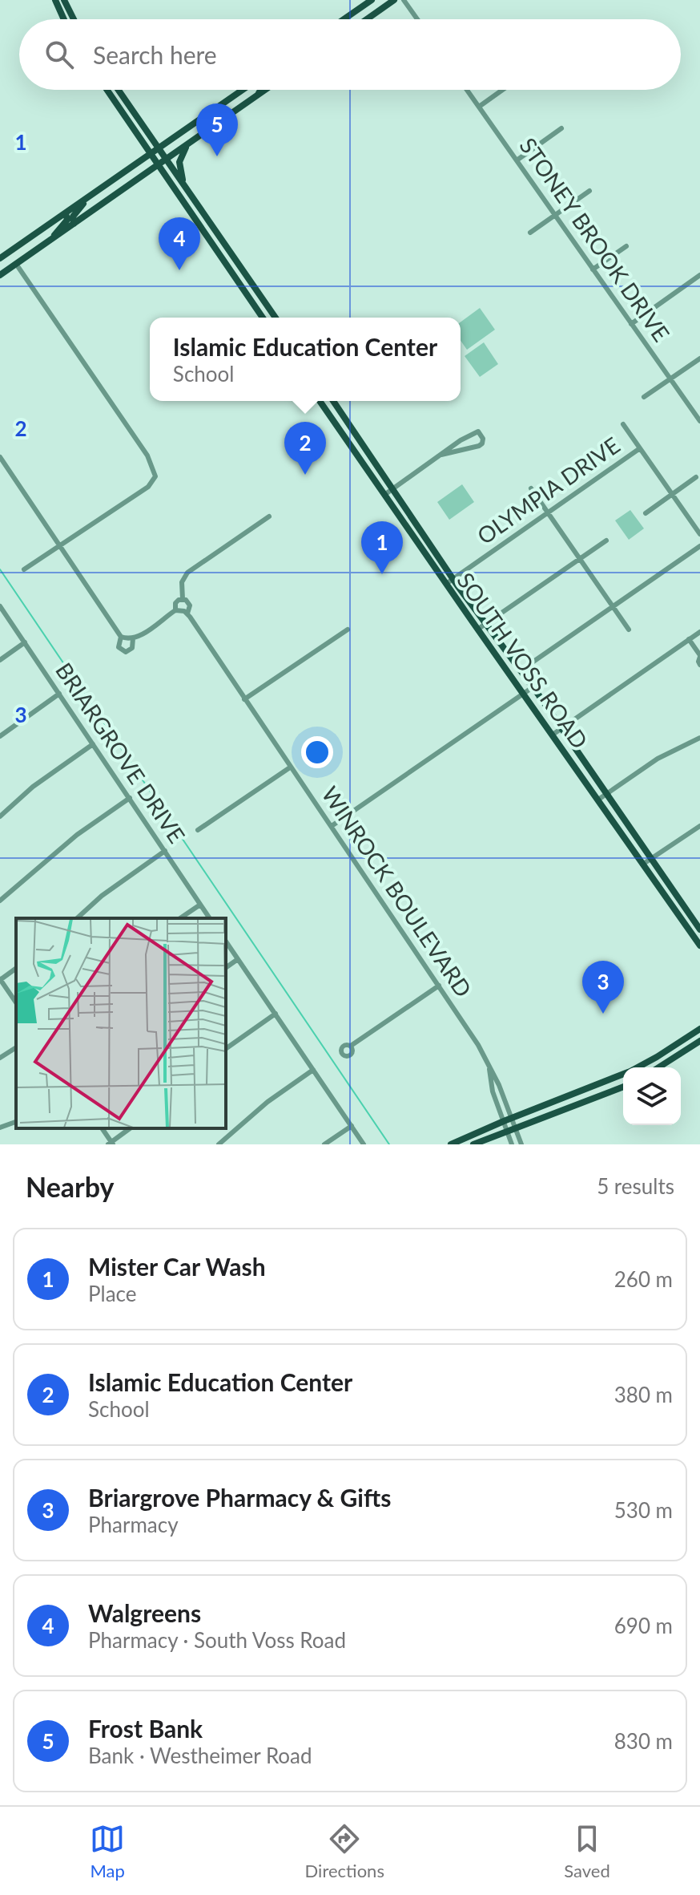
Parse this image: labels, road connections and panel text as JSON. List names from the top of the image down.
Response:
{
  "streets": {
    "main road": ["SOUTH VOSS ROAD"],
    "street": [
      "STONEY BROOK DRIVE",
      "OLYMPIA DRIVE",
      "BRIARGROVE DRIVE",
      "WINROCK BOULEVARD"
    ]
  },
  "crossings": [
    ["OLYMPIA DRIVE", "SOUTH VOSS ROAD"]
  ],
  "page": {
    "search": "Search here",
    "pins": [
      "5",
      "4",
      "2",
      "1",
      "3"
    ],
    "popup": ["Islamic Education Center", "School"],
    "heading": ["Nearby", "5 results"],
    "list": [
      {
        "mark": "1",
        "name": "Mister Car Wash",
        "note": "Place",
        "value": "260 m"
      },
      {
        "mark": "2",
        "name": "Islamic Education Center",
        "note": "School",
        "value": "380 m"
      },
      {
        "mark": "3",
        "name": "Briargrove Pharmacy & Gifts",
        "note": "Pharmacy",
        "value": "530 m"
      },
      {
        "mark": "4",
        "name": "Walgreens",
        "note": "Pharmacy · South Voss Road",
        "value": "690 m"
      },
      {
        "mark": "5",
        "name": "Frost Bank",
        "note": "Bank · Westheimer Road",
        "value": "830 m"
      }
    ],
    "nav": ["Map", "Directions", "Saved"]
  },
  "grid": {
    "rows": ["1", "2", "3"]
  }
}
